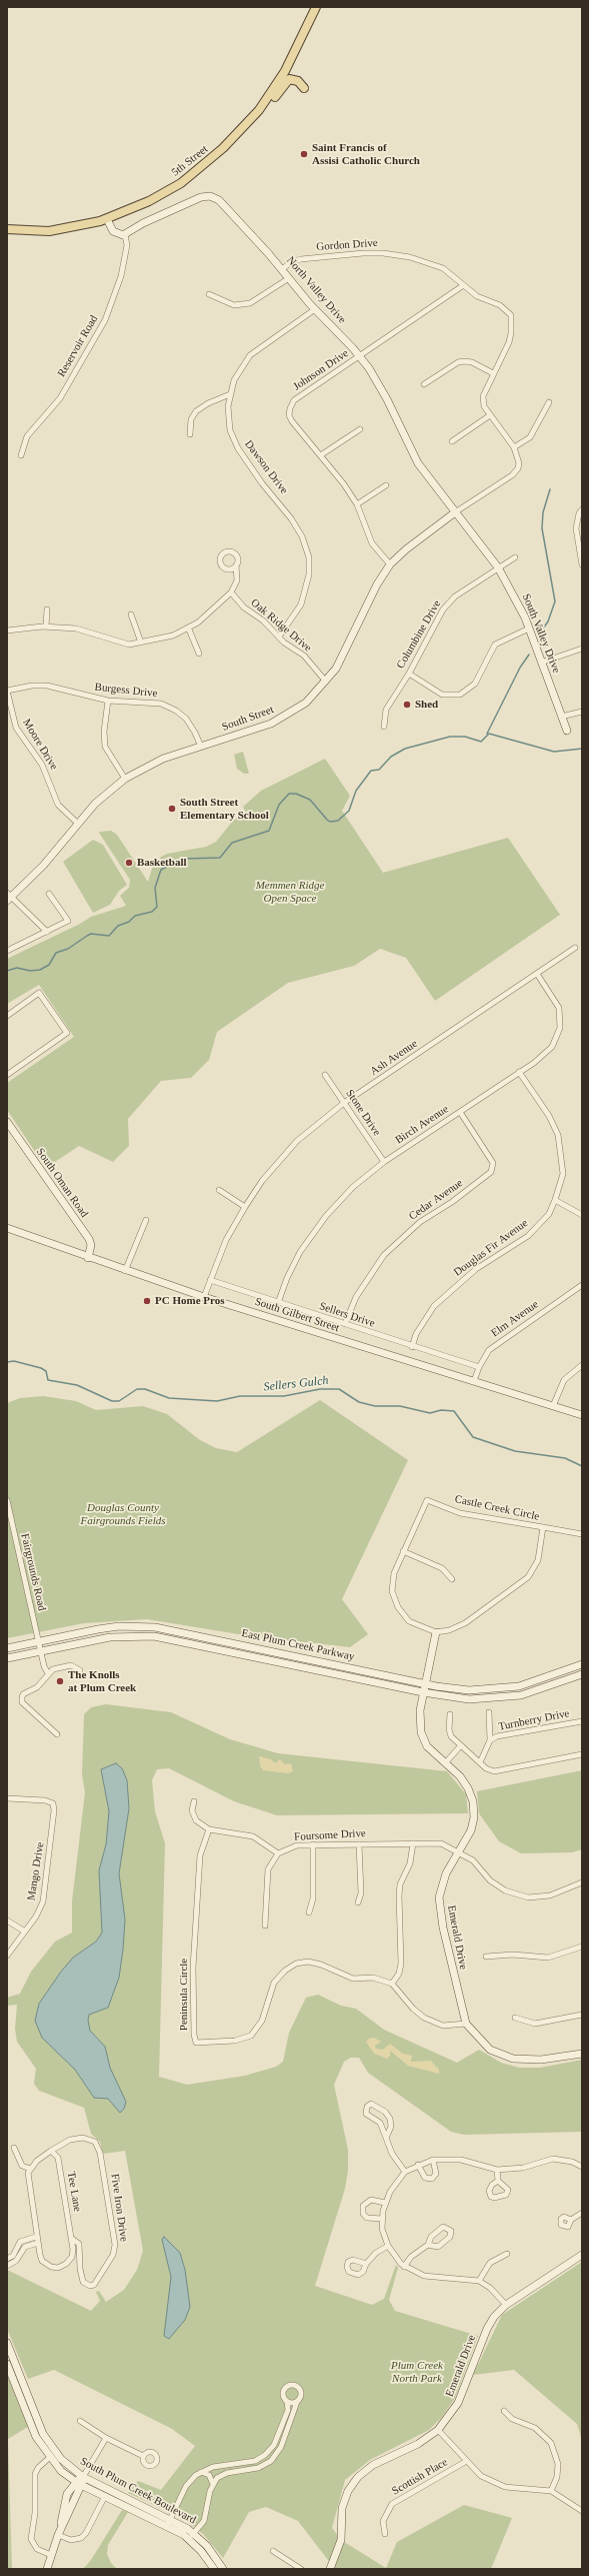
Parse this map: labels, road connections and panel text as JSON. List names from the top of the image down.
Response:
{
  "streets": {
    "main road": ["5th Street"],
    "street": [
      "Gordon Drive",
      "North Valley Drive",
      "Reservoir Road",
      "Johnson Drive",
      "Dawson Drive",
      "Oak Ridge Drive",
      "South Valley Drive",
      "Columbine Drive",
      "Burgess Drive",
      "South Street",
      "Moore Drive",
      "Ash Avenue",
      "Stone Drive",
      "Birch Avenue",
      "South Oman Road",
      "Cedar Avenue",
      "Douglas Fir Avenue",
      "South Gilbert Street",
      "Sellers Drive",
      "Elm Avenue",
      "Castle Creek Circle",
      "Fairgrounds Road",
      "East Plum Creek Parkway",
      "Turnberry Drive",
      "Foursome Drive",
      "Mango Drive",
      "Emerald Drive",
      "Peninsula Circle",
      "Tee Lane",
      "Five Iron Drive",
      "Scottish Place",
      "South Plum Creek Boulevard"
    ]
  },
  "crossings": [
    ["Gordon Drive", "North Valley Drive"],
    ["Gordon Drive", "Johnson Drive"],
    ["Gordon Drive", "South Valley Drive"],
    ["Gordon Drive", "South Street"],
    ["North Valley Drive", "Reservoir Road"],
    ["North Valley Drive", "Johnson Drive"],
    ["North Valley Drive", "Dawson Drive"],
    ["North Valley Drive", "South Valley Drive"],
    ["North Valley Drive", "South Street"],
    ["Johnson Drive", "South Street"],
    ["Dawson Drive", "Oak Ridge Drive"],
    ["Oak Ridge Drive", "South Street"],
    ["South Valley Drive", "Columbine Drive"],
    ["South Valley Drive", "South Street"],
    ["Burgess Drive", "South Street"],
    ["Burgess Drive", "Moore Drive"],
    ["South Street", "Moore Drive"],
    ["Ash Avenue", "Stone Drive"],
    ["Ash Avenue", "Birch Avenue"],
    ["Ash Avenue", "South Gilbert Street"],
    ["Ash Avenue", "Sellers Drive"],
    ["Stone Drive", "Birch Avenue"],
    ["Birch Avenue", "Cedar Avenue"],
    ["Birch Avenue", "Douglas Fir Avenue"],
    ["Birch Avenue", "Sellers Drive"],
    ["South Oman Road", "South Gilbert Street"],
    ["Cedar Avenue", "Sellers Drive"],
    ["Douglas Fir Avenue", "Sellers Drive"],
    ["South Gilbert Street", "Elm Avenue"],
    ["Sellers Drive", "Elm Avenue"],
    ["Castle Creek Circle", "Emerald Drive"],
    ["Fairgrounds Road", "East Plum Creek Parkway"],
    ["East Plum Creek Parkway", "Emerald Drive"],
    ["Foursome Drive", "Emerald Drive"],
    ["Tee Lane", "Five Iron Drive"]
  ],
  "water": ["Sellers Gulch"],
  "parks": ["Memmen Ridge Open Space", "Douglas County Fairgrounds Fields", "Plum Creek North Park"],
  "places": [
    "Saint Francis of Assisi Catholic Church",
    "Shed",
    "South Street Elementary School",
    "Basketball",
    "PC Home Pros",
    "The Knolls at Plum Creek"
  ]
}
